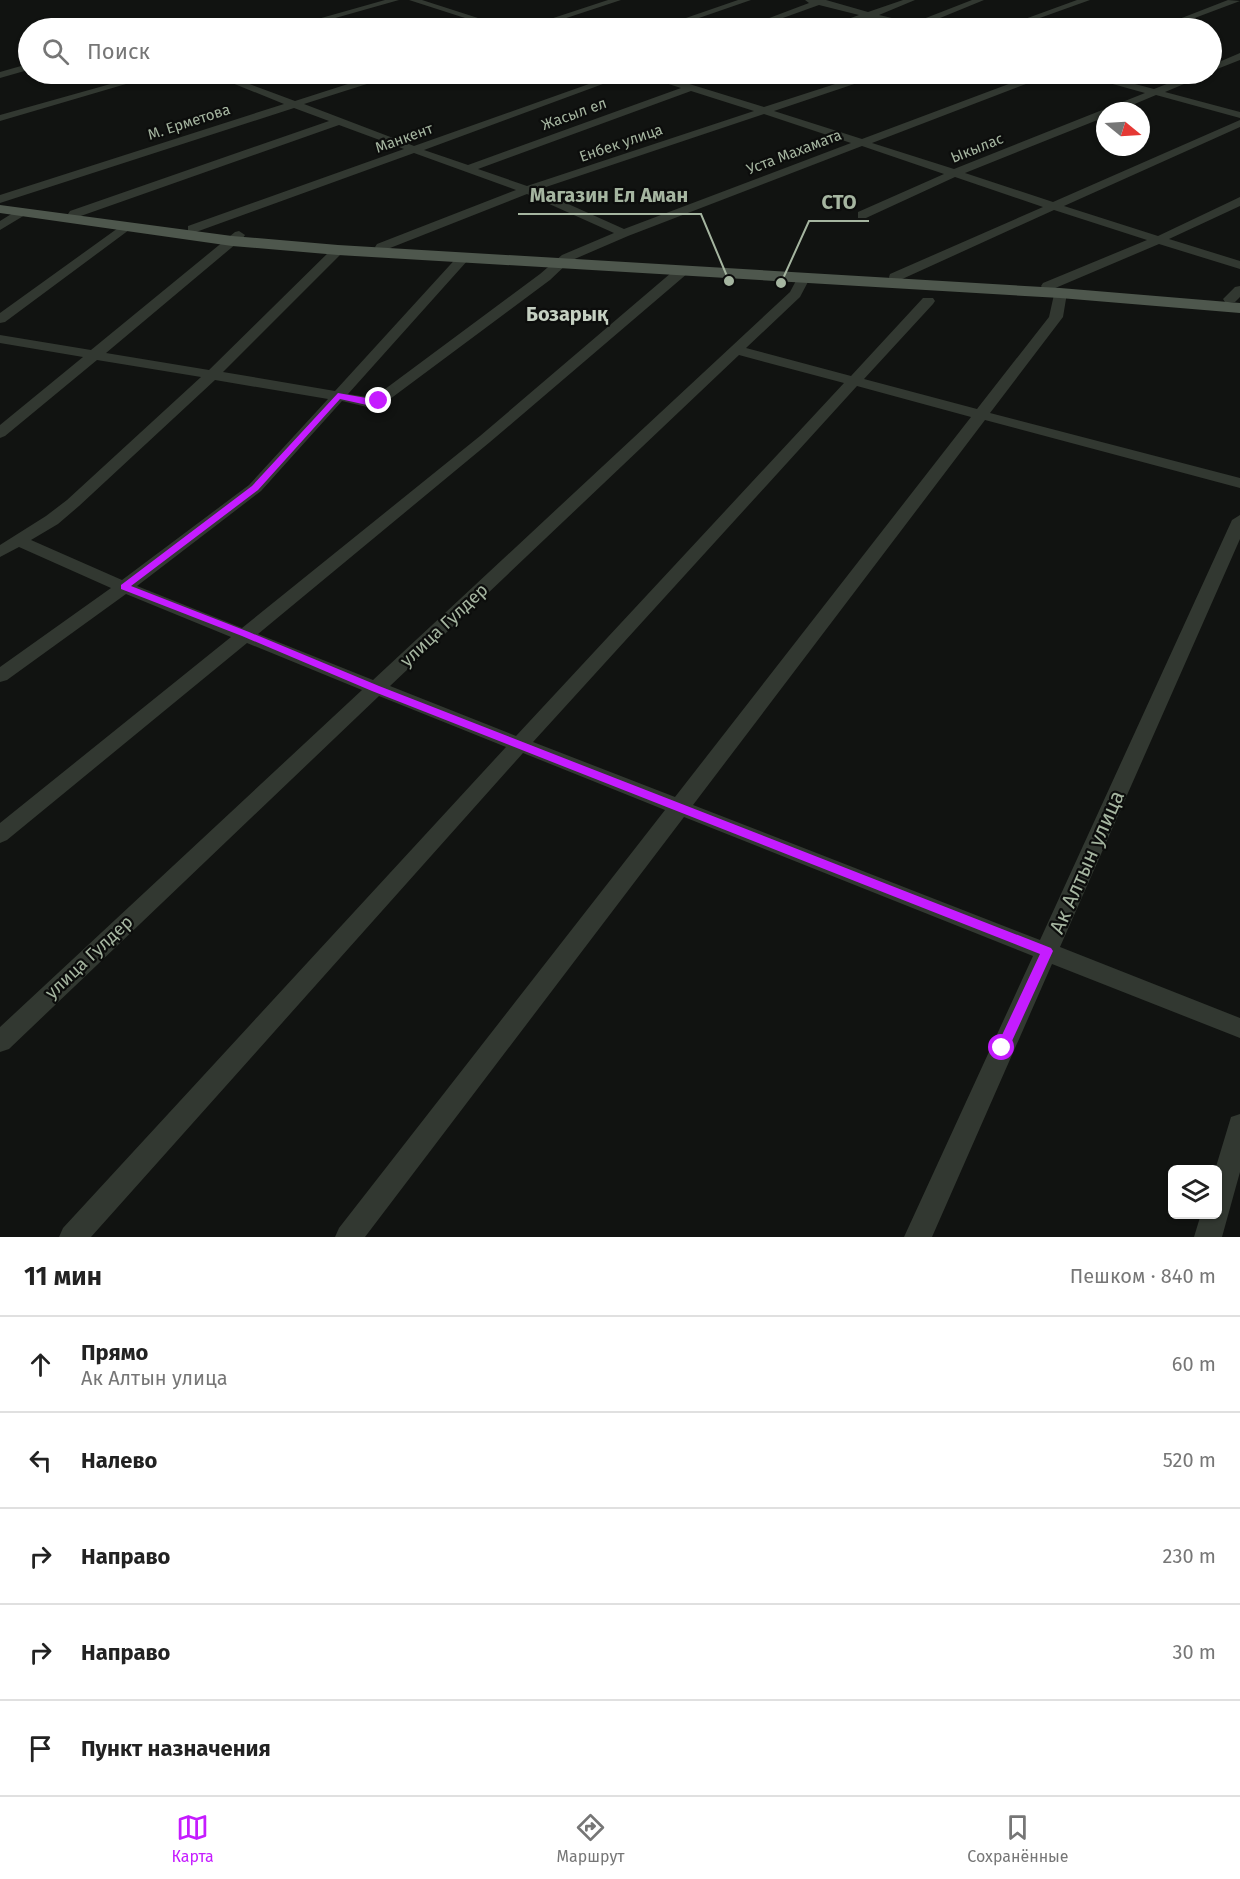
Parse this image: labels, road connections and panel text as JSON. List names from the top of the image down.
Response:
{
  "streets": {
    "street": [
      "Жасыл ел",
      "М. Ерметова",
      "Манкент",
      "Енбек улица",
      "Ыкылас",
      "Уста Махамата",
      "улица Гулдер",
      "Ак Алтын улица"
    ]
  },
  "districts": ["Бозарық"],
  "places": ["Магазин Ел Аман", "СТО"],
  "north": "right",
  "page": {
    "search": "Поиск",
    "heading": ["11 мин", "Пешком · 840 m"],
    "list": [
      ["Прямо", "Ак Алтын улица", "60 m"],
      ["Налево", "520 m"],
      ["Направо", "230 m"],
      ["Направо", "30 m"],
      "Пункт назначения"
    ],
    "nav": ["Карта", "Маршрут", "Сохранённые"]
  }
}
